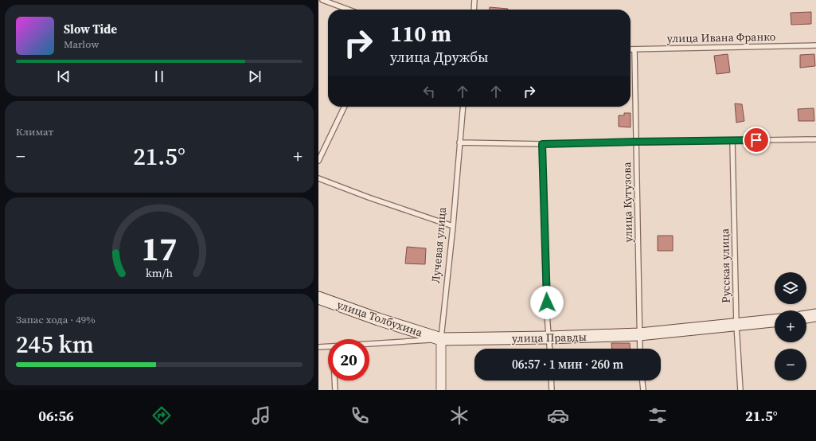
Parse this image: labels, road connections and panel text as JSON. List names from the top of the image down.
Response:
{
  "streets": {
    "main road": ["улица Толбухина", "улица Правды"],
    "street": ["Лучевая улица"],
    "lane": ["улица Ивана Франко", "улица Кутузова", "Русская улица"]
  },
  "crossings": [
    ["улица Ивана Франко", "улица Кутузова"],
    ["улица Кутузова", "улица Правды"],
    ["Лучевая улица", "улица Толбухина"],
    ["Лучевая улица", "улица Правды"],
    ["Русская улица", "улица Правды"],
    ["улица Толбухина", "улица Правды"]
  ],
  "page": {
    "turn": ["110 m", "улица Дружбы"],
    "song": ["Slow Tide", "Marlow"],
    "tile": [
      "Климат",
      ["Запас хода · 49%", "245 km"]
    ],
    "heat": ["−", "21.5°", "+"],
    "map_buttons": ["+", "−"],
    "limit": "20",
    "trip": "06:57 · 1 мин · 260 m",
    "tabs": ["06:56", "21.5°"],
    "gauge": ["17", "km/h"]
  }
}
